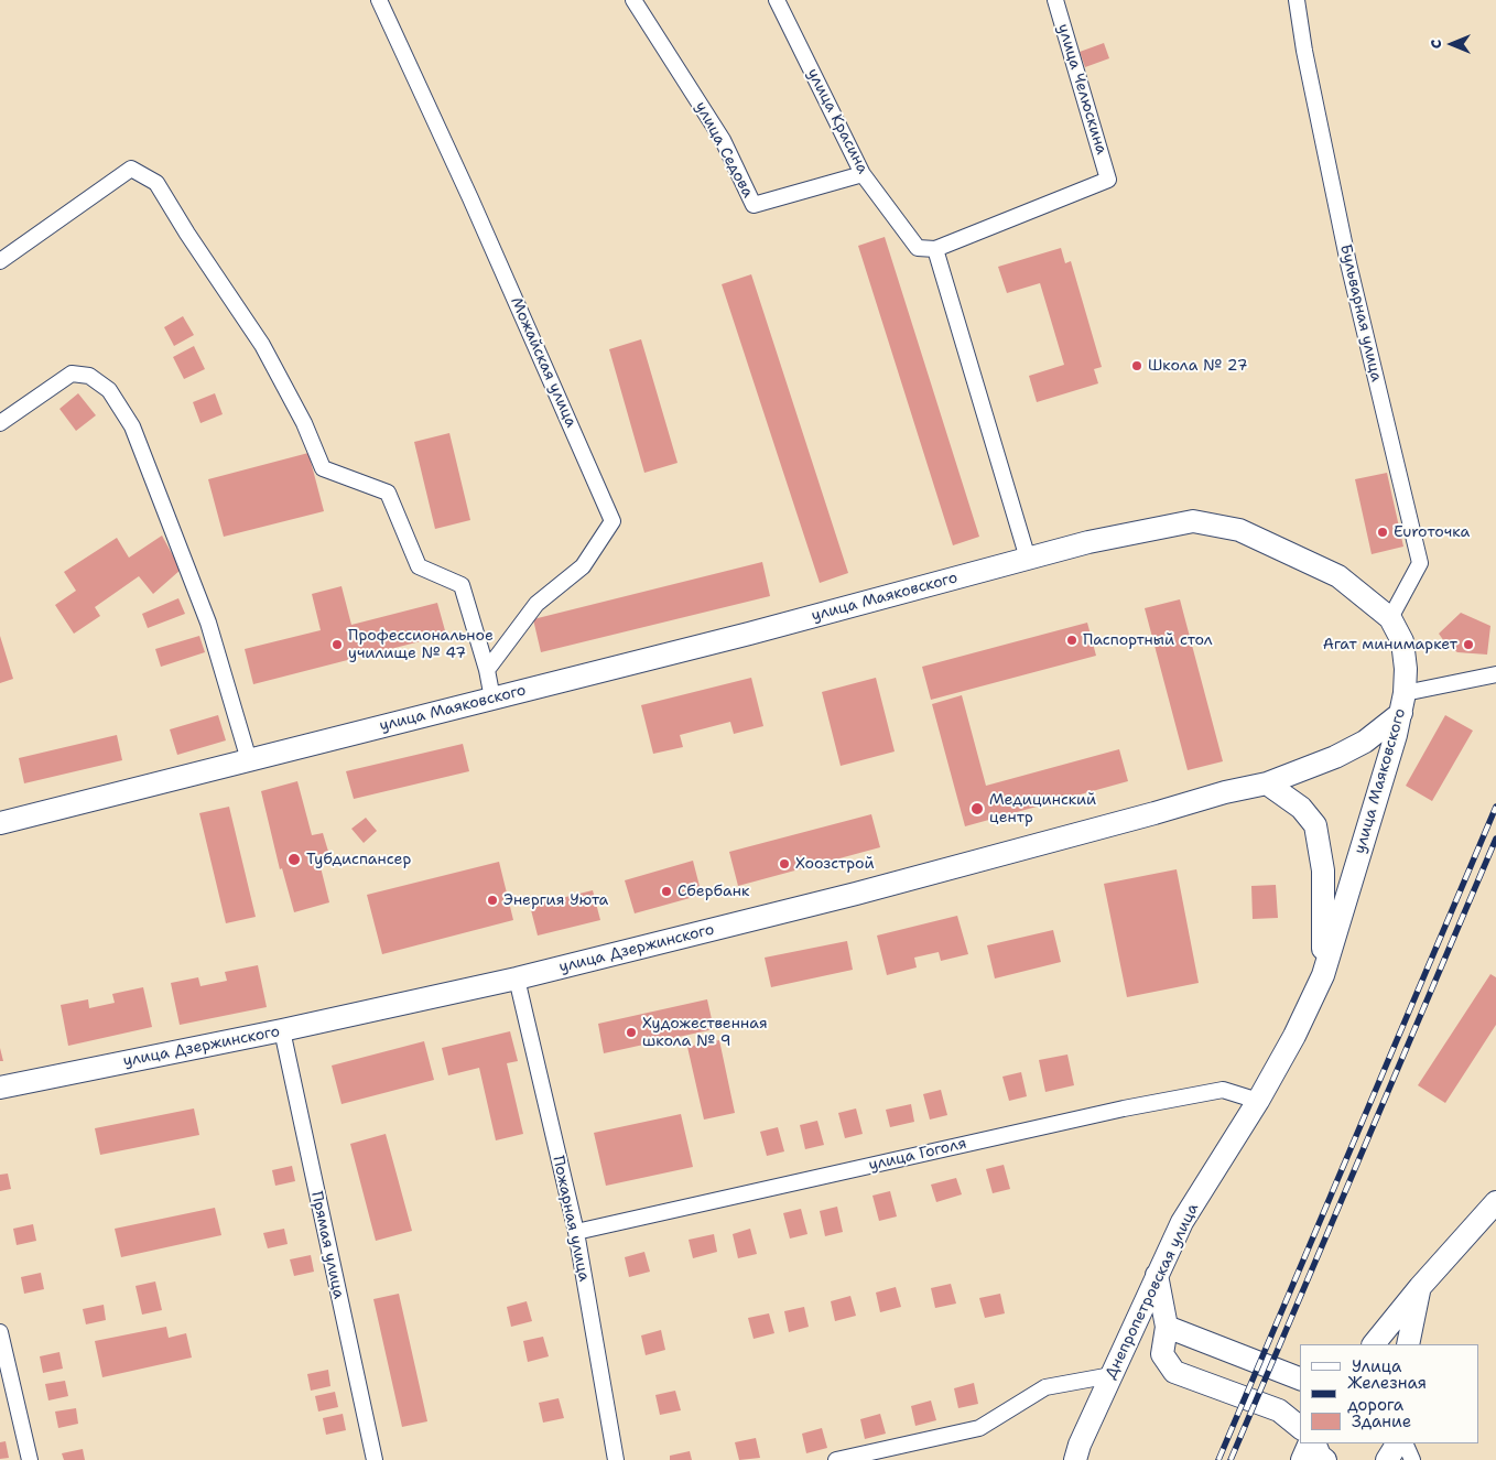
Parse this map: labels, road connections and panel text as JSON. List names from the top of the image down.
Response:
{
  "streets": {
    "main road": ["улица Маяковского", "улица Дзержинского", "Днепропетровская улица"],
    "street": [
      "улица Челюскина",
      "улица Красина",
      "улица Седова",
      "Бульварная улица",
      "Можайская улица",
      "улица Гоголя",
      "Пожарная улица",
      "Прямая улица"
    ]
  },
  "crossings": [
    ["улица Челюскина", "улица Красина"],
    ["улица Красина", "улица Седова"],
    ["Бульварная улица", "улица Маяковского"],
    ["улица Маяковского", "улица Дзержинского"],
    ["улица Маяковского", "улица Гоголя"],
    ["улица Маяковского", "Днепропетровская улица"],
    ["улица Дзержинского", "Пожарная улица"],
    ["улица Дзержинского", "Прямая улица"],
    ["улица Гоголя", "Пожарная улица"],
    ["улица Гоголя", "Днепропетровская улица"]
  ],
  "places": [
    "Школа № 27",
    "Euroточка",
    "Паспортный стол",
    "Профессиональное училище № 47",
    "Агат минимаркет",
    "Медицинский центр",
    "Тубдиспансер",
    "Хоозстрой",
    "Сбербанк",
    "Энергия Уюта",
    "Художественная школа № 9"
  ],
  "legend": ["Улица", "Железная дорога", "Здание"],
  "north": "left"
}
